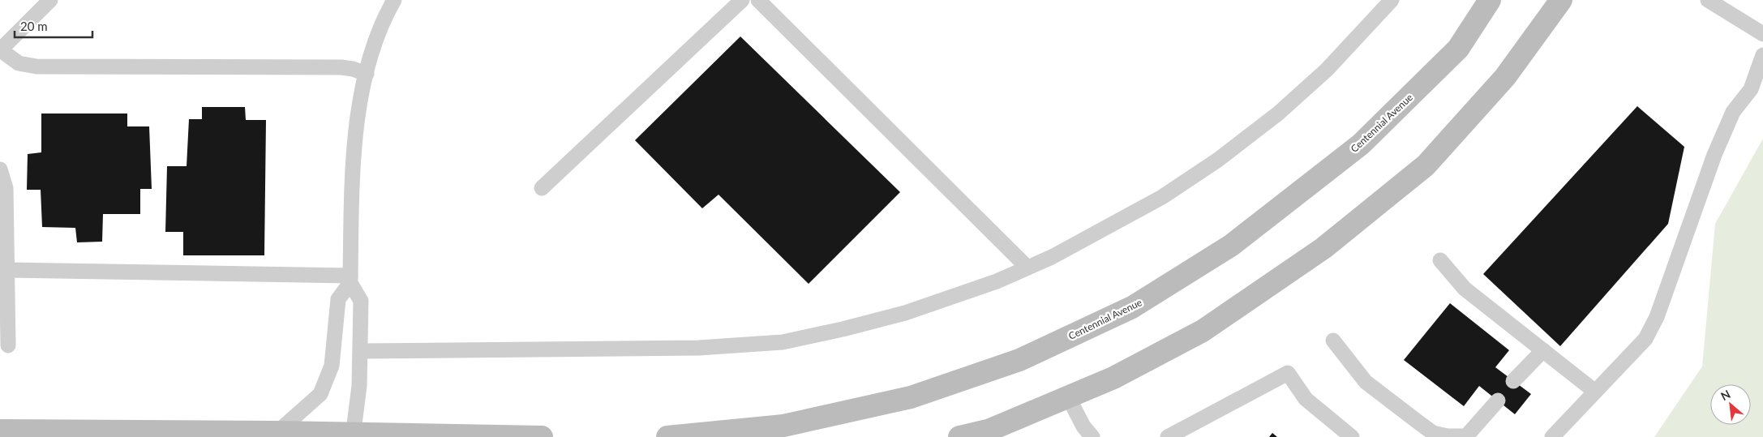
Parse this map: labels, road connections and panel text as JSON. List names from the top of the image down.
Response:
{
  "streets": {
    "main road": ["Centennial Avenue"]
  },
  "scale_bar": "20 m",
  "north": "top left"
}
